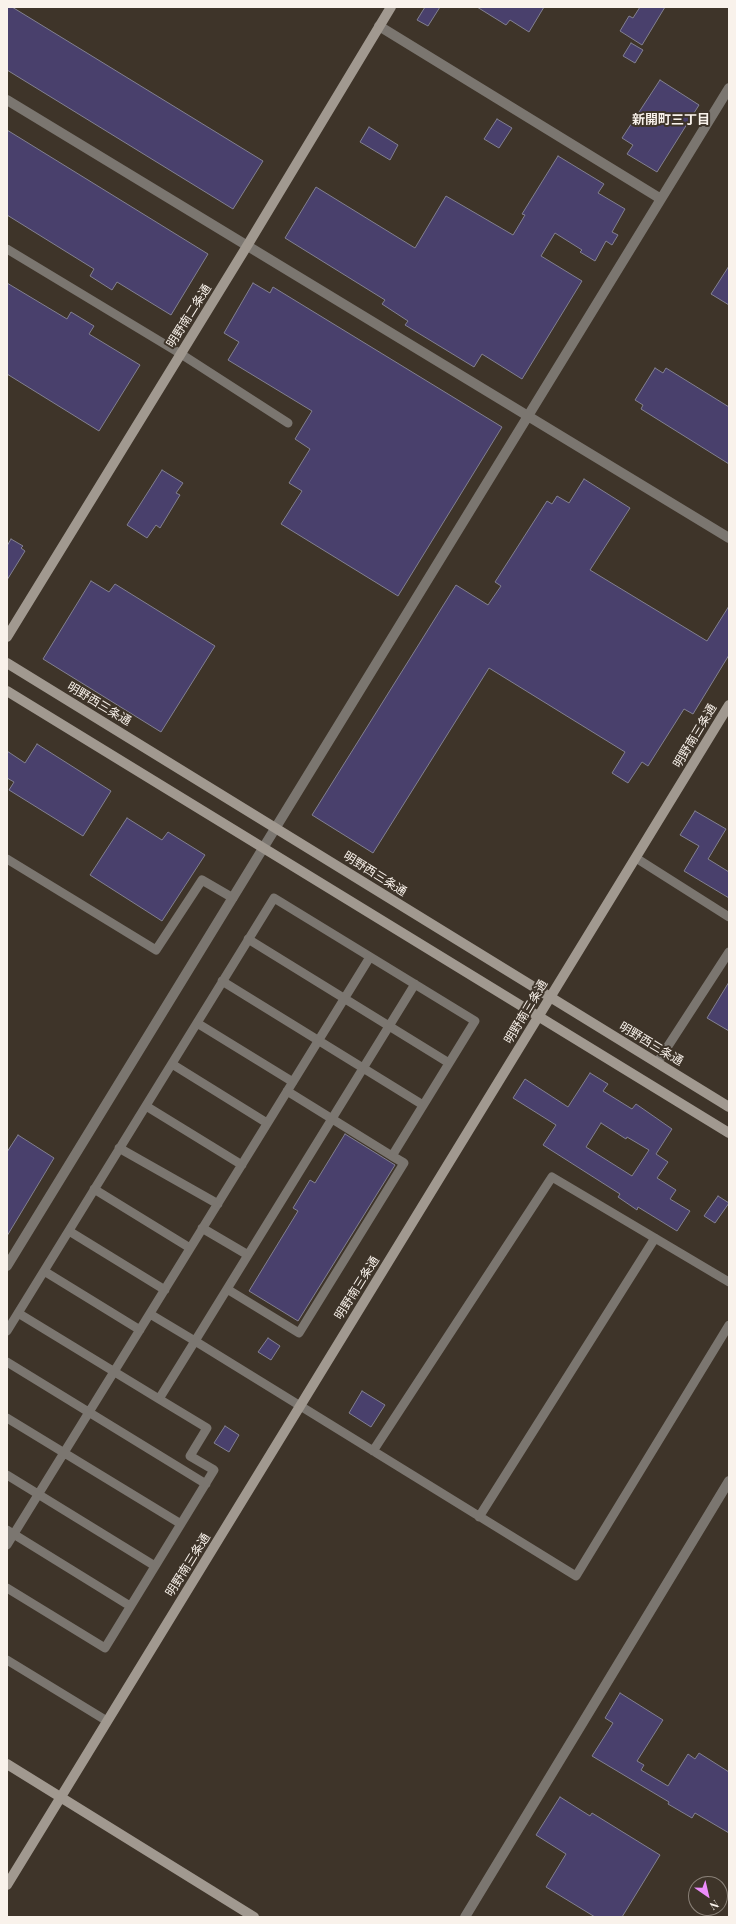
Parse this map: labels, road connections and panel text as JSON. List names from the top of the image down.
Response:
{
  "streets": {
    "street": ["明野南二条通", "明野西三条通", "明野南三条通"]
  },
  "crossings": [
    ["明野西三条通", "明野南三条通"]
  ],
  "districts": ["新開町三丁目"],
  "north": "bottom right"
}
